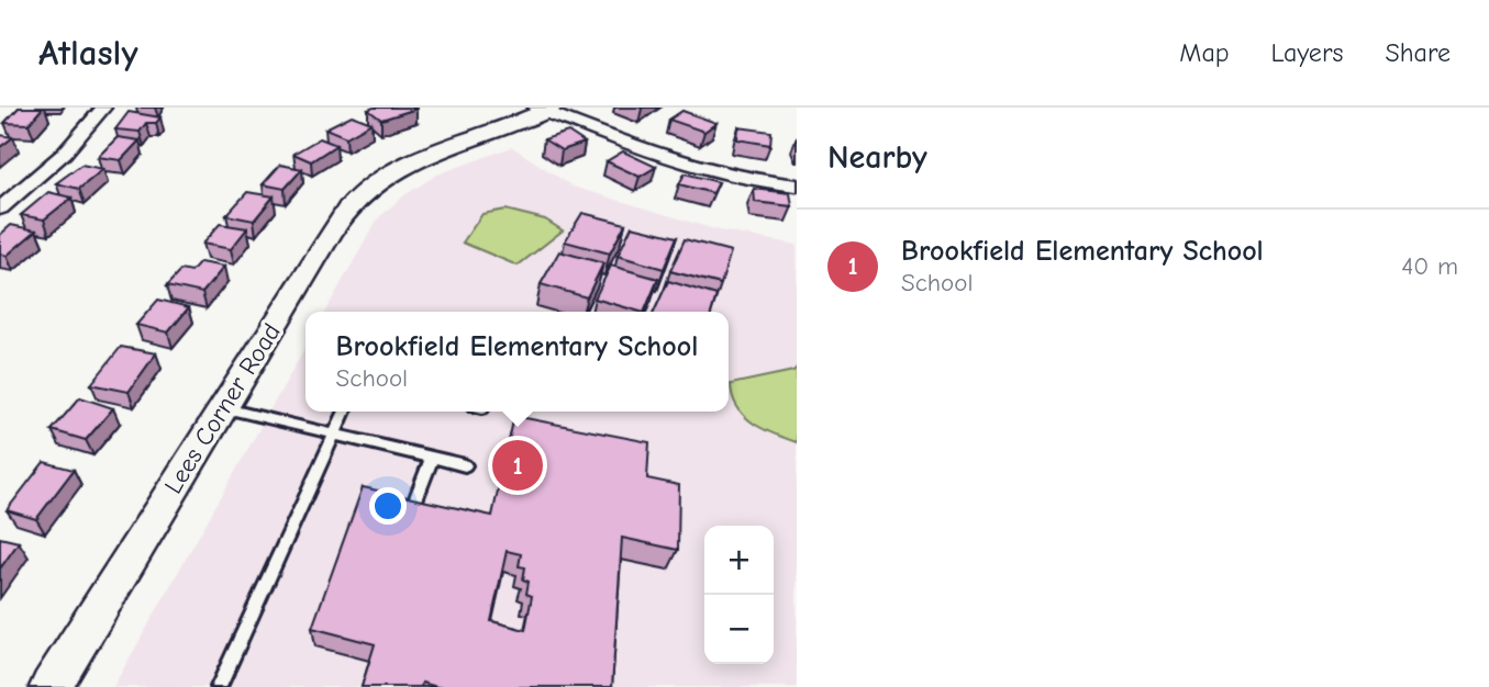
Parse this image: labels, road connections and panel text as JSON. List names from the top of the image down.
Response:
{
  "streets": {
    "street": ["Lees Corner Road"]
  },
  "page": {
    "header": "Atlasly",
    "nav": ["Map", "Layers", "Share"],
    "heading": "Nearby",
    "list": [
      {
        "mark": "1",
        "name": "Brookfield Elementary School",
        "note": "School",
        "value": "40 m"
      }
    ],
    "popup": ["Brookfield Elementary School", "School"],
    "pins": "1",
    "map_buttons": ["+", "−"]
  }
}
